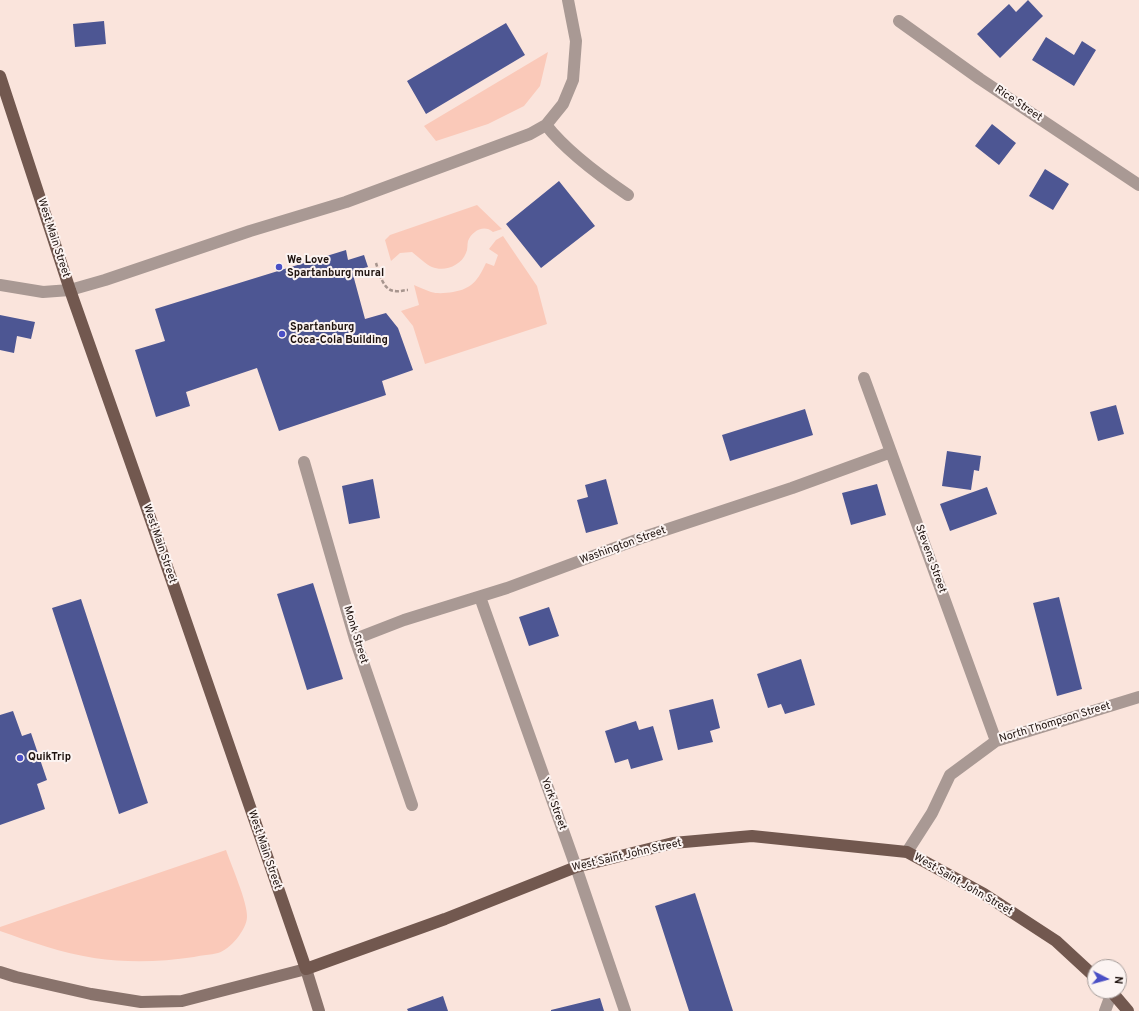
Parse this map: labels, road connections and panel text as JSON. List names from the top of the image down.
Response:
{
  "streets": {
    "main road": ["West Main Street", "West Saint John Street"],
    "street": [
      "Rice Street",
      "Washington Street",
      "Stevens Street",
      "Monk Street",
      "North Thompson Street",
      "York Street"
    ]
  },
  "crossings": [
    ["West Main Street", "West Saint John Street"],
    ["Washington Street", "Stevens Street"],
    ["Washington Street", "Monk Street"],
    ["Washington Street", "York Street"],
    ["Stevens Street", "North Thompson Street"],
    ["North Thompson Street", "West Saint John Street"],
    ["York Street", "West Saint John Street"]
  ],
  "places": ["We Love Spartanburg mural", "Spartanburg Coca-Cola Building", "QuikTrip"],
  "north": "right"
}
